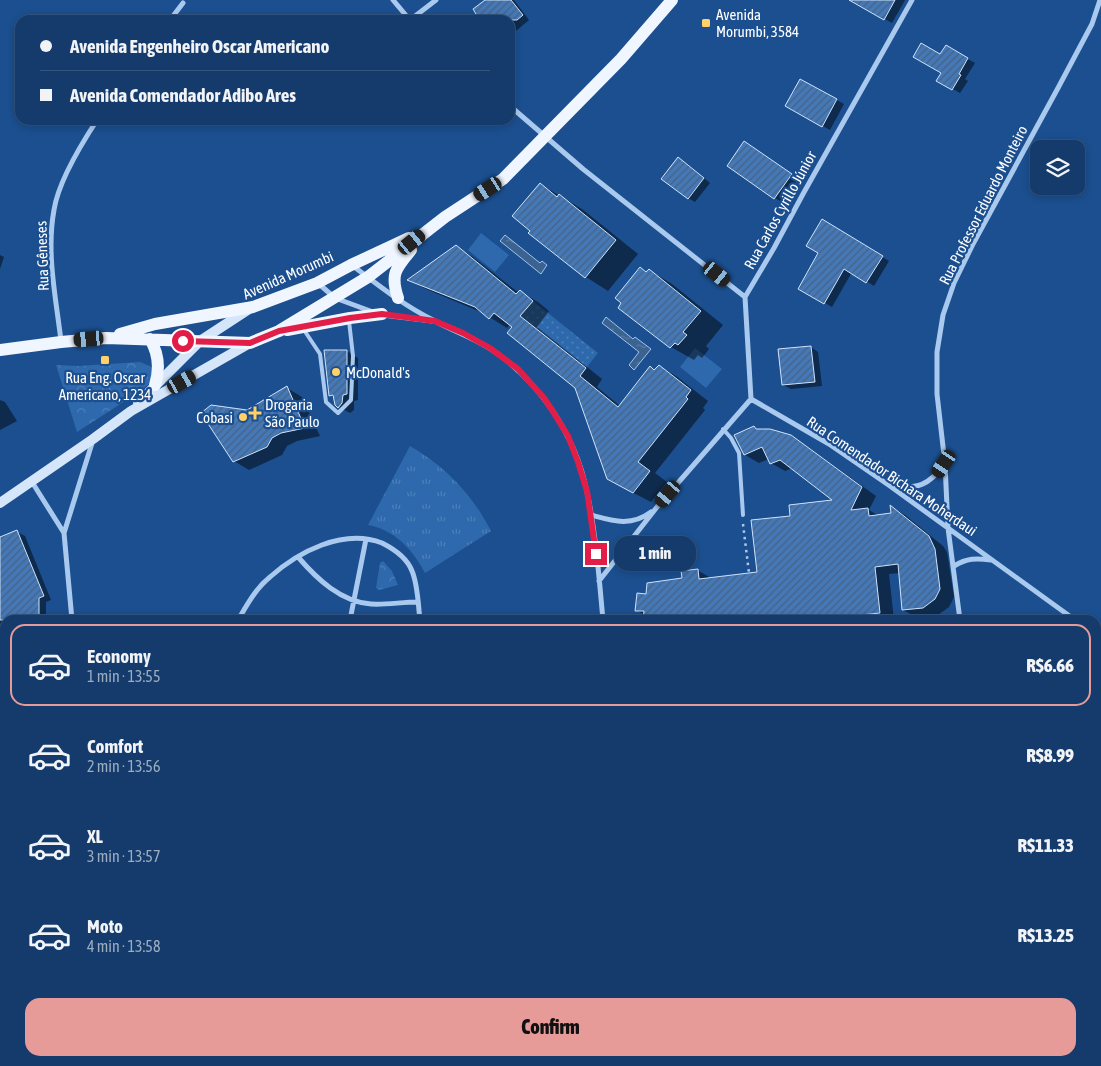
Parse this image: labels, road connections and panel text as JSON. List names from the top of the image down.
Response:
{
  "streets": {
    "main road": ["Avenida Morumbi"],
    "street": [
      "Rua Professor Eduardo Monteiro",
      "Rua Carlos Cyrillo Júnior",
      "Rua Gêneses",
      "Rua Comendador Bichara Moherdaui"
    ]
  },
  "crossings": [
    ["Rua Professor Eduardo Monteiro", "Rua Comendador Bichara Moherdaui"]
  ],
  "places": {
    "transit": ["Avenida Morumbi, 3584", "Rua Eng. Oscar Americano, 1234"],
    "other": ["McDonald's", "Cobasi"],
    "health": ["Drogaria São Paulo"]
  },
  "page": {
    "banner": ["Avenida Engenheiro Oscar Americano", "Avenida Comendador Adibo Ares"],
    "bubble": "1 min",
    "list": [
      {
        "name": "Economy",
        "note": "1 min · 13:55",
        "value": "R$6.66"
      },
      {
        "name": "Comfort",
        "note": "2 min · 13:56",
        "value": "R$8.99"
      },
      {
        "name": "XL",
        "note": "3 min · 13:57",
        "value": "R$11.33"
      },
      {
        "name": "Moto",
        "note": "4 min · 13:58",
        "value": "R$13.25"
      }
    ],
    "buttons": "Confirm"
  }
}
